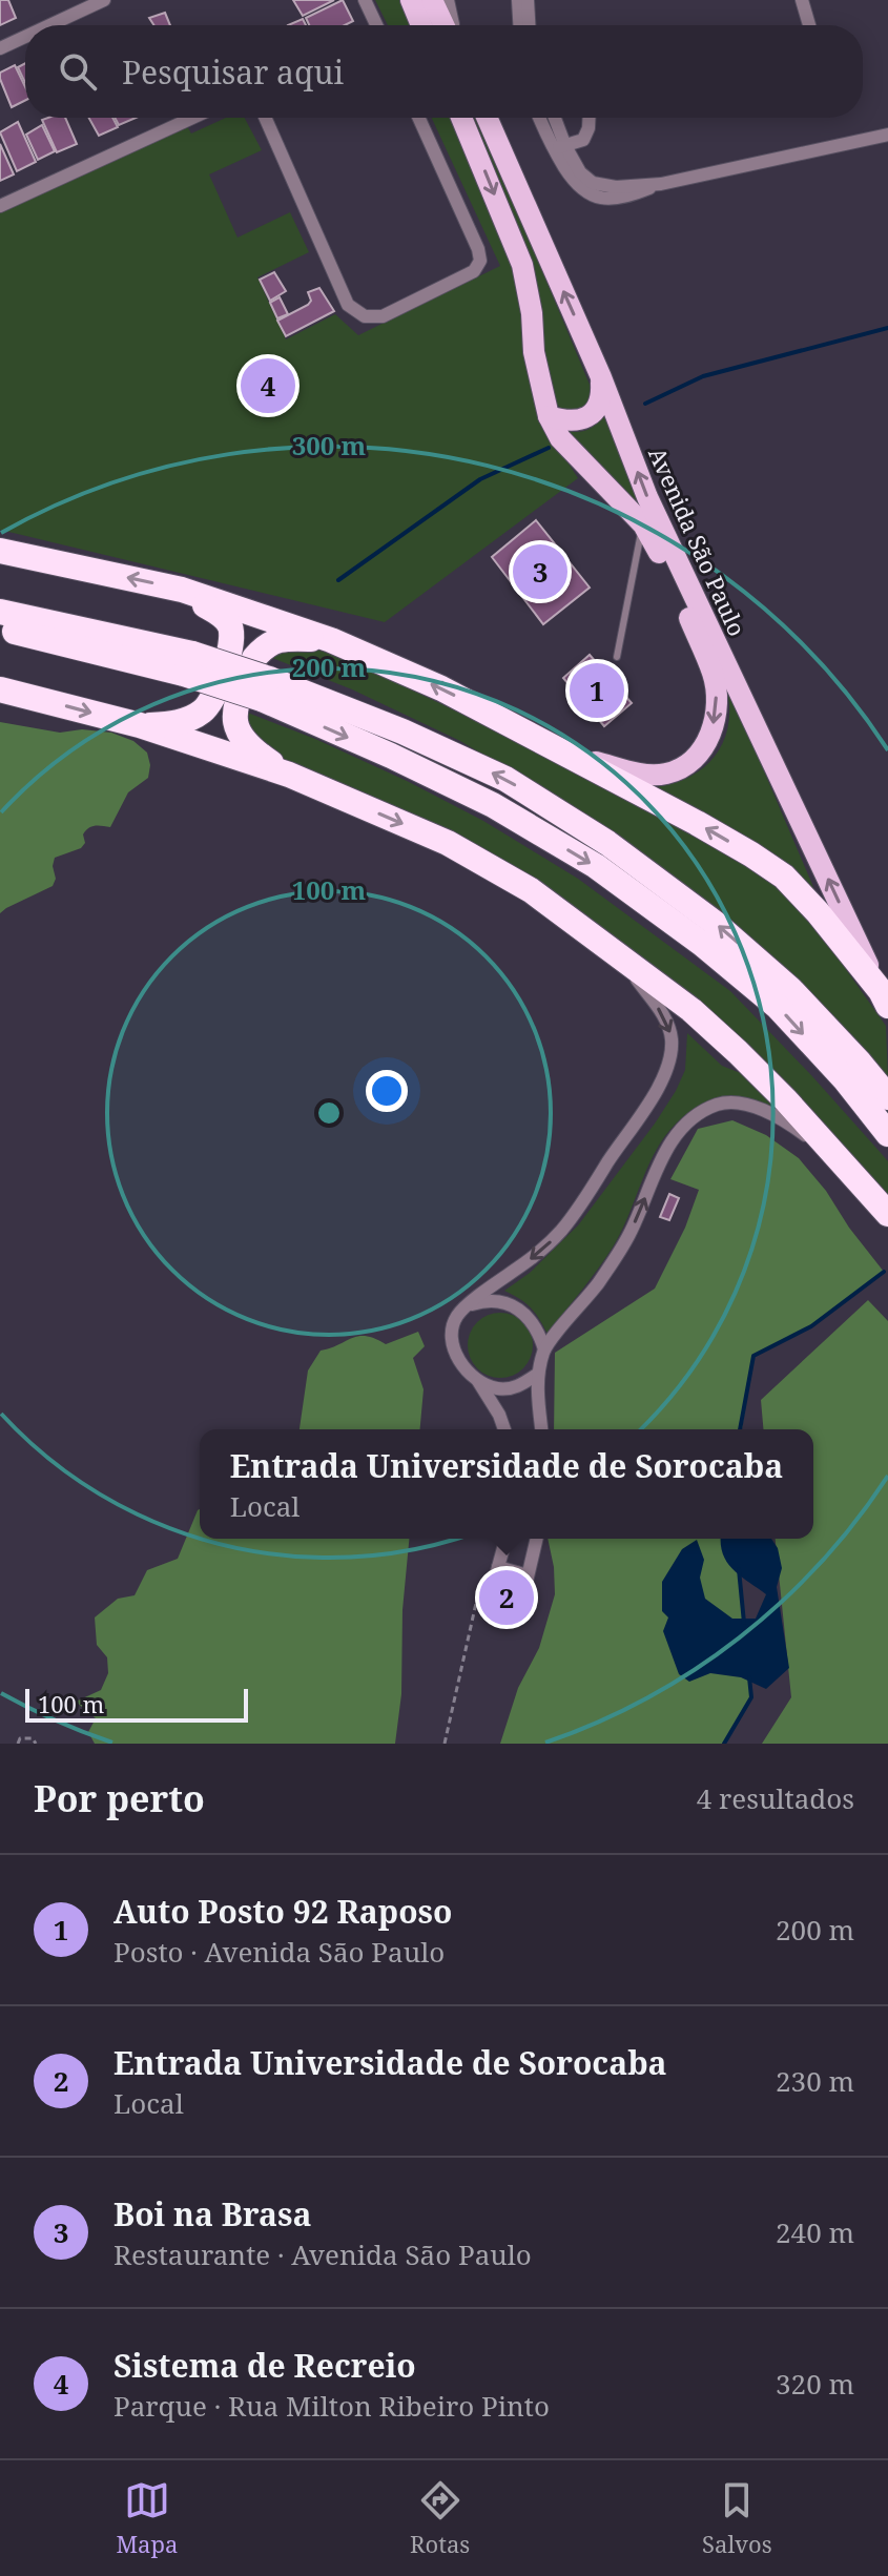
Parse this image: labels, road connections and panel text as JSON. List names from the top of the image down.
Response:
{
  "streets": {
    "main road": ["Avenida São Paulo"]
  },
  "scale_bar": "100 m",
  "page": {
    "search": "Pesquisar aqui",
    "pins": [
      "4",
      "3",
      "1",
      "2"
    ],
    "popup": ["Entrada Universidade de Sorocaba", "Local"],
    "scale": "100 m",
    "heading": ["Por perto", "4 resultados"],
    "list": [
      {
        "mark": "1",
        "name": "Auto Posto 92 Raposo",
        "note": "Posto · Avenida São Paulo",
        "value": "200 m"
      },
      {
        "mark": "2",
        "name": "Entrada Universidade de Sorocaba",
        "note": "Local",
        "value": "230 m"
      },
      {
        "mark": "3",
        "name": "Boi na Brasa",
        "note": "Restaurante · Avenida São Paulo",
        "value": "240 m"
      },
      {
        "mark": "4",
        "name": "Sistema de Recreio",
        "note": "Parque · Rua Milton Ribeiro Pinto",
        "value": "320 m"
      }
    ],
    "nav": ["Mapa", "Rotas", "Salvos"]
  },
  "rings": ["300 m", "200 m", "100 m"]
}
